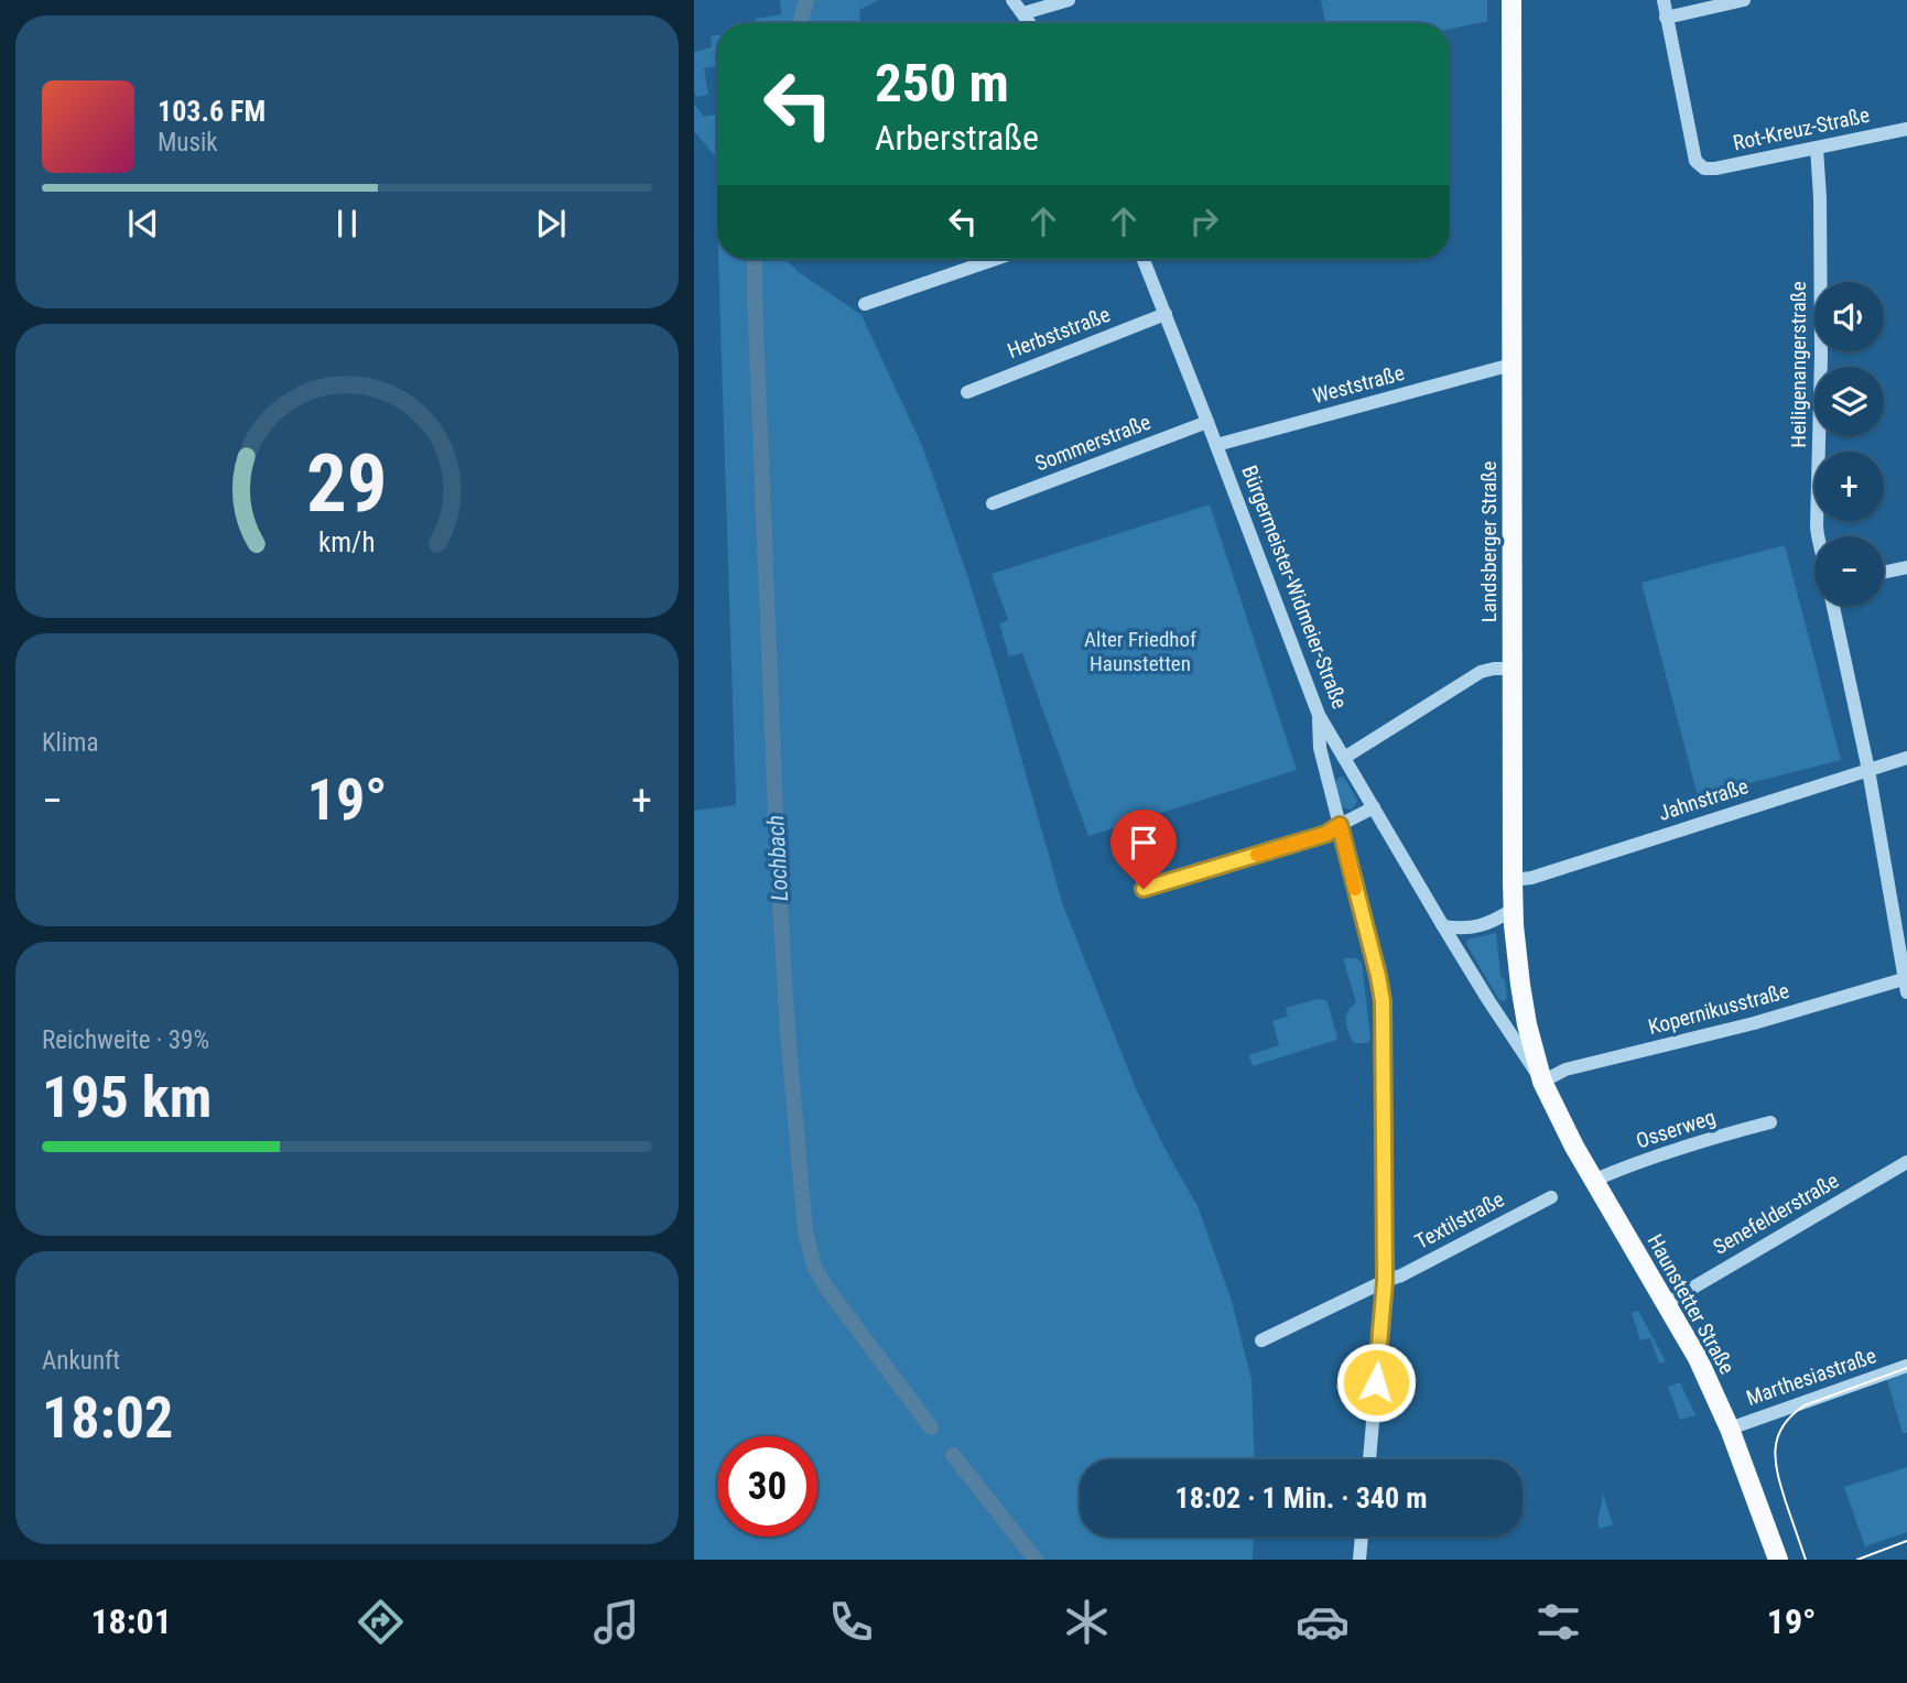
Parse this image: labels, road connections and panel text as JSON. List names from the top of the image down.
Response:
{
  "streets": {
    "main road": ["Landsberger Straße", "Haunstetter Straße"],
    "street": [
      "Rot-Kreuz-Straße",
      "Herbststraße",
      "Heiligenangerstraße",
      "Weststraße",
      "Sommerstraße",
      "Bürgermeister-Widmeier-Straße",
      "Jahnstraße",
      "Kopernikusstraße",
      "Osserweg",
      "Senefelderstraße",
      "Textilstraße",
      "Marthesiastraße"
    ]
  },
  "crossings": [
    ["Rot-Kreuz-Straße", "Heiligenangerstraße"],
    ["Herbststraße", "Bürgermeister-Widmeier-Straße"],
    ["Weststraße", "Landsberger Straße"],
    ["Weststraße", "Bürgermeister-Widmeier-Straße"],
    ["Sommerstraße", "Bürgermeister-Widmeier-Straße"],
    ["Landsberger Straße", "Bürgermeister-Widmeier-Straße"],
    ["Landsberger Straße", "Jahnstraße"],
    ["Landsberger Straße", "Kopernikusstraße"],
    ["Landsberger Straße", "Haunstetter Straße"],
    ["Bürgermeister-Widmeier-Straße", "Kopernikusstraße"],
    ["Bürgermeister-Widmeier-Straße", "Haunstetter Straße"],
    ["Kopernikusstraße", "Haunstetter Straße"],
    ["Osserweg", "Haunstetter Straße"],
    ["Senefelderstraße", "Haunstetter Straße"],
    ["Haunstetter Straße", "Marthesiastraße"]
  ],
  "water": ["Lochbach"],
  "parks": ["Alter Friedhof Haunstetten"],
  "page": {
    "turn": ["250 m", "Arberstraße"],
    "song": ["103.6 FM", "Musik"],
    "map_buttons": ["+", "−"],
    "tile": [
      "Klima",
      ["Reichweite · 39%", "195 km"],
      ["Ankunft", "18:02"]
    ],
    "heat": ["−", "19°", "+"],
    "limit": "30",
    "trip": "18:02 · 1 Min. · 340 m",
    "tabs": ["18:01", "19°"],
    "gauge": ["29", "km/h"]
  }
}
